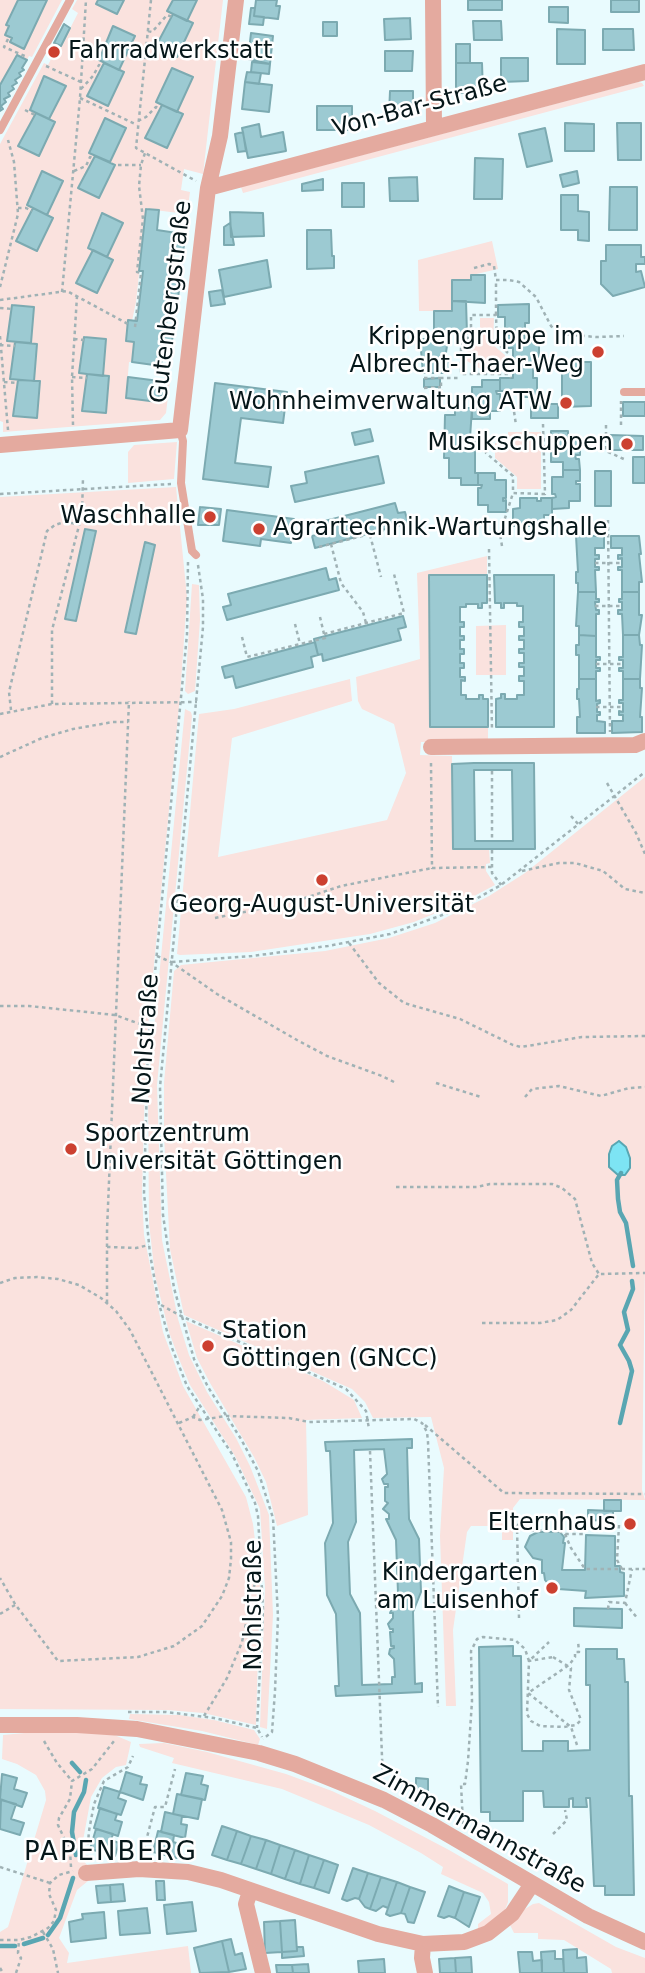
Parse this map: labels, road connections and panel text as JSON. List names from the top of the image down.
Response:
{
  "streets": {
    "street": ["Von-Bar-Straße", "Gutenbergstraße", "Zimmermannstraße"],
    "path": ["Nohlstraße"]
  },
  "crossings": [
    ["Von-Bar-Straße", "Gutenbergstraße"],
    ["Nohlstraße", "Zimmermannstraße"]
  ],
  "districts": ["PAPENBERG"],
  "places": [
    "Fahrradwerkstatt",
    "Krippengruppe im Albrecht-Thaer-Weg",
    "Wohnheimverwaltung ATW",
    "Musikschuppen",
    "Waschhalle",
    "Agrartechnik-Wartungshalle",
    "Georg-August-Universität",
    "Sportzentrum Universität Göttingen",
    "Station Göttingen (GNCC)",
    "Elternhaus",
    "Kindergarten am Luisenhof"
  ]
}
